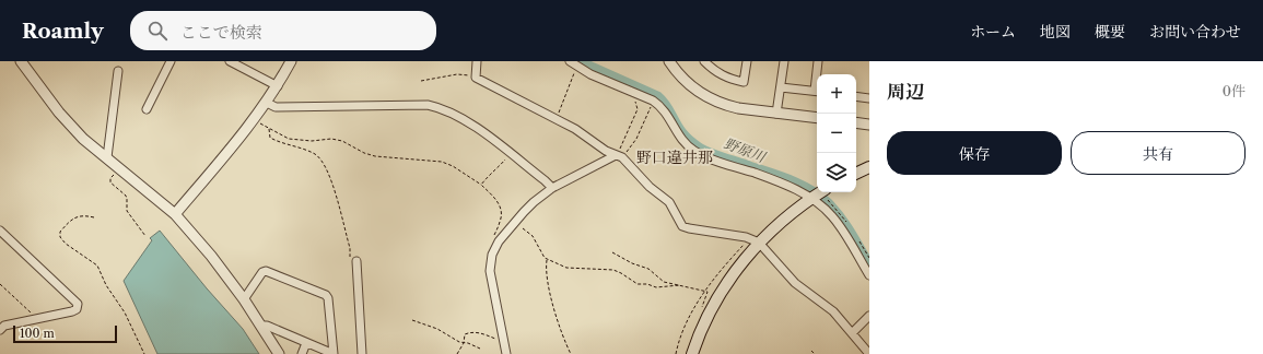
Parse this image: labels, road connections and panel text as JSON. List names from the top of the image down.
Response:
{
  "districts": ["野口違井那"],
  "water": ["野原川"],
  "scale_bar": "100 m",
  "page": {
    "header": "Roamly",
    "search": "ここで検索",
    "nav": [
      "ホーム",
      "地図",
      "概要",
      "お問い合わせ"
    ],
    "heading": ["周辺", "0件"],
    "map_buttons": ["+", "−"],
    "buttons": ["保存", "共有"],
    "scale": "100 m"
  }
}
